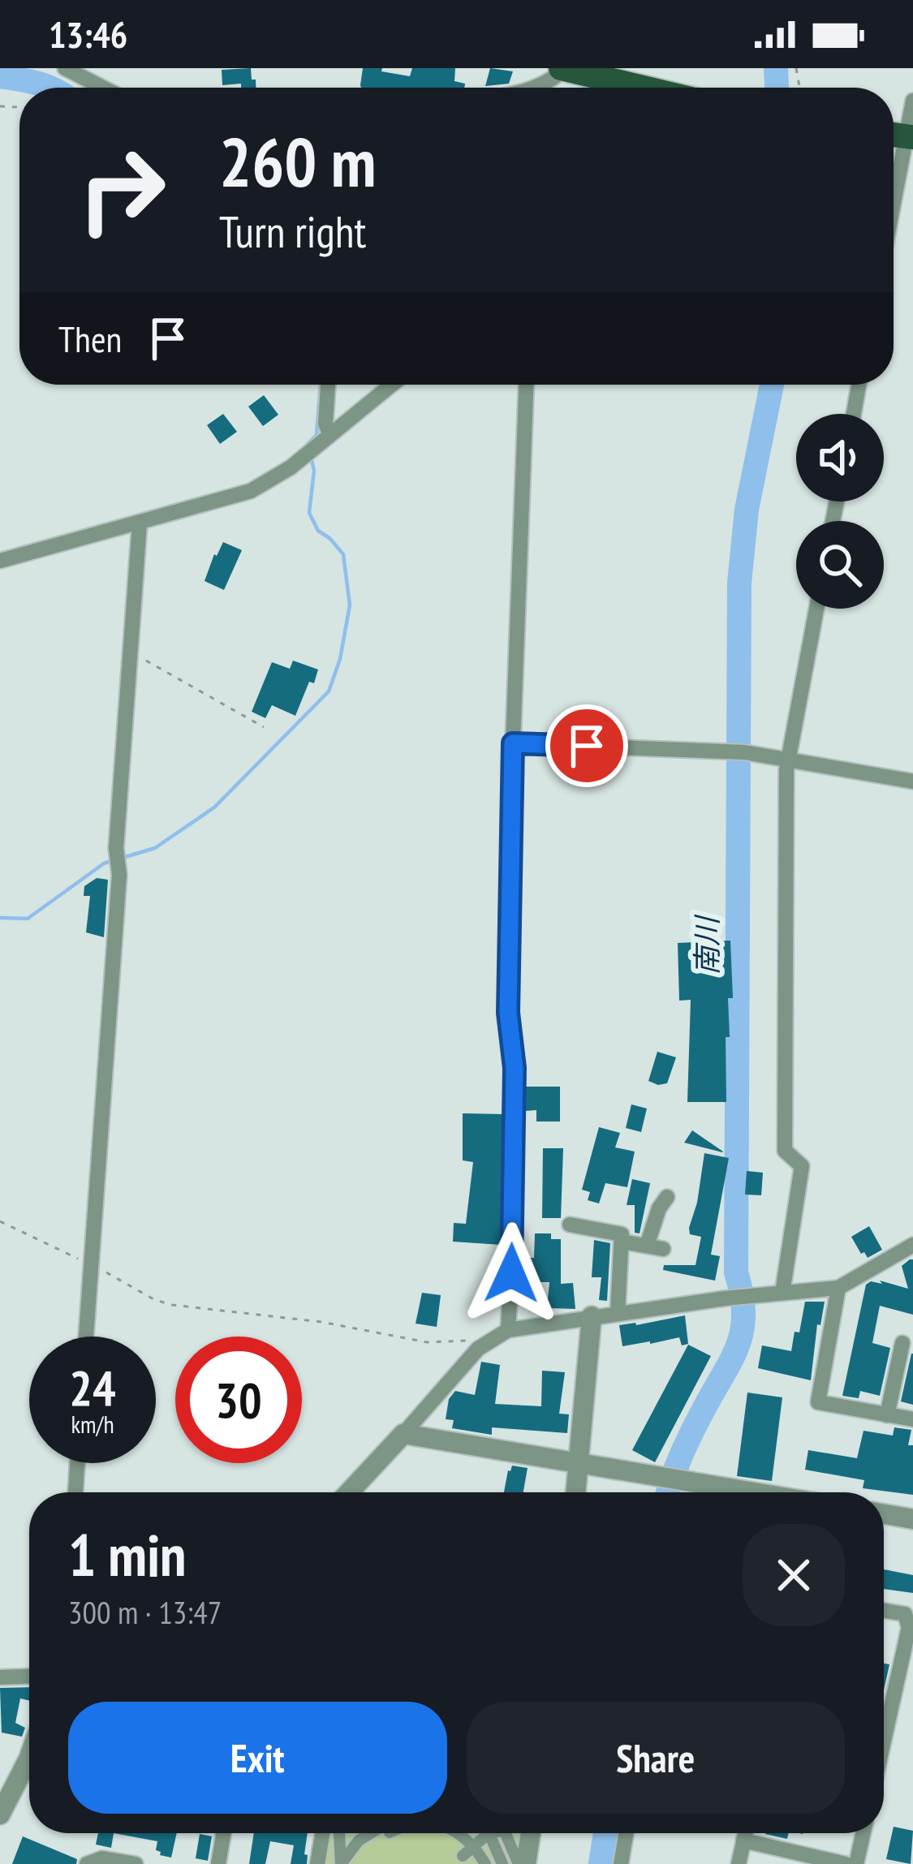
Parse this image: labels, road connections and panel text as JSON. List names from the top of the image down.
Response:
{
  "water": ["南川"],
  "page": {
    "status": "13:46",
    "turn": ["260 m", "Turn right"],
    "then": "Then",
    "speed": "24 km/h",
    "limit": "30",
    "heading": ["1 min", "300 m · 13:47"],
    "buttons": ["Exit", "Share"]
  }
}
